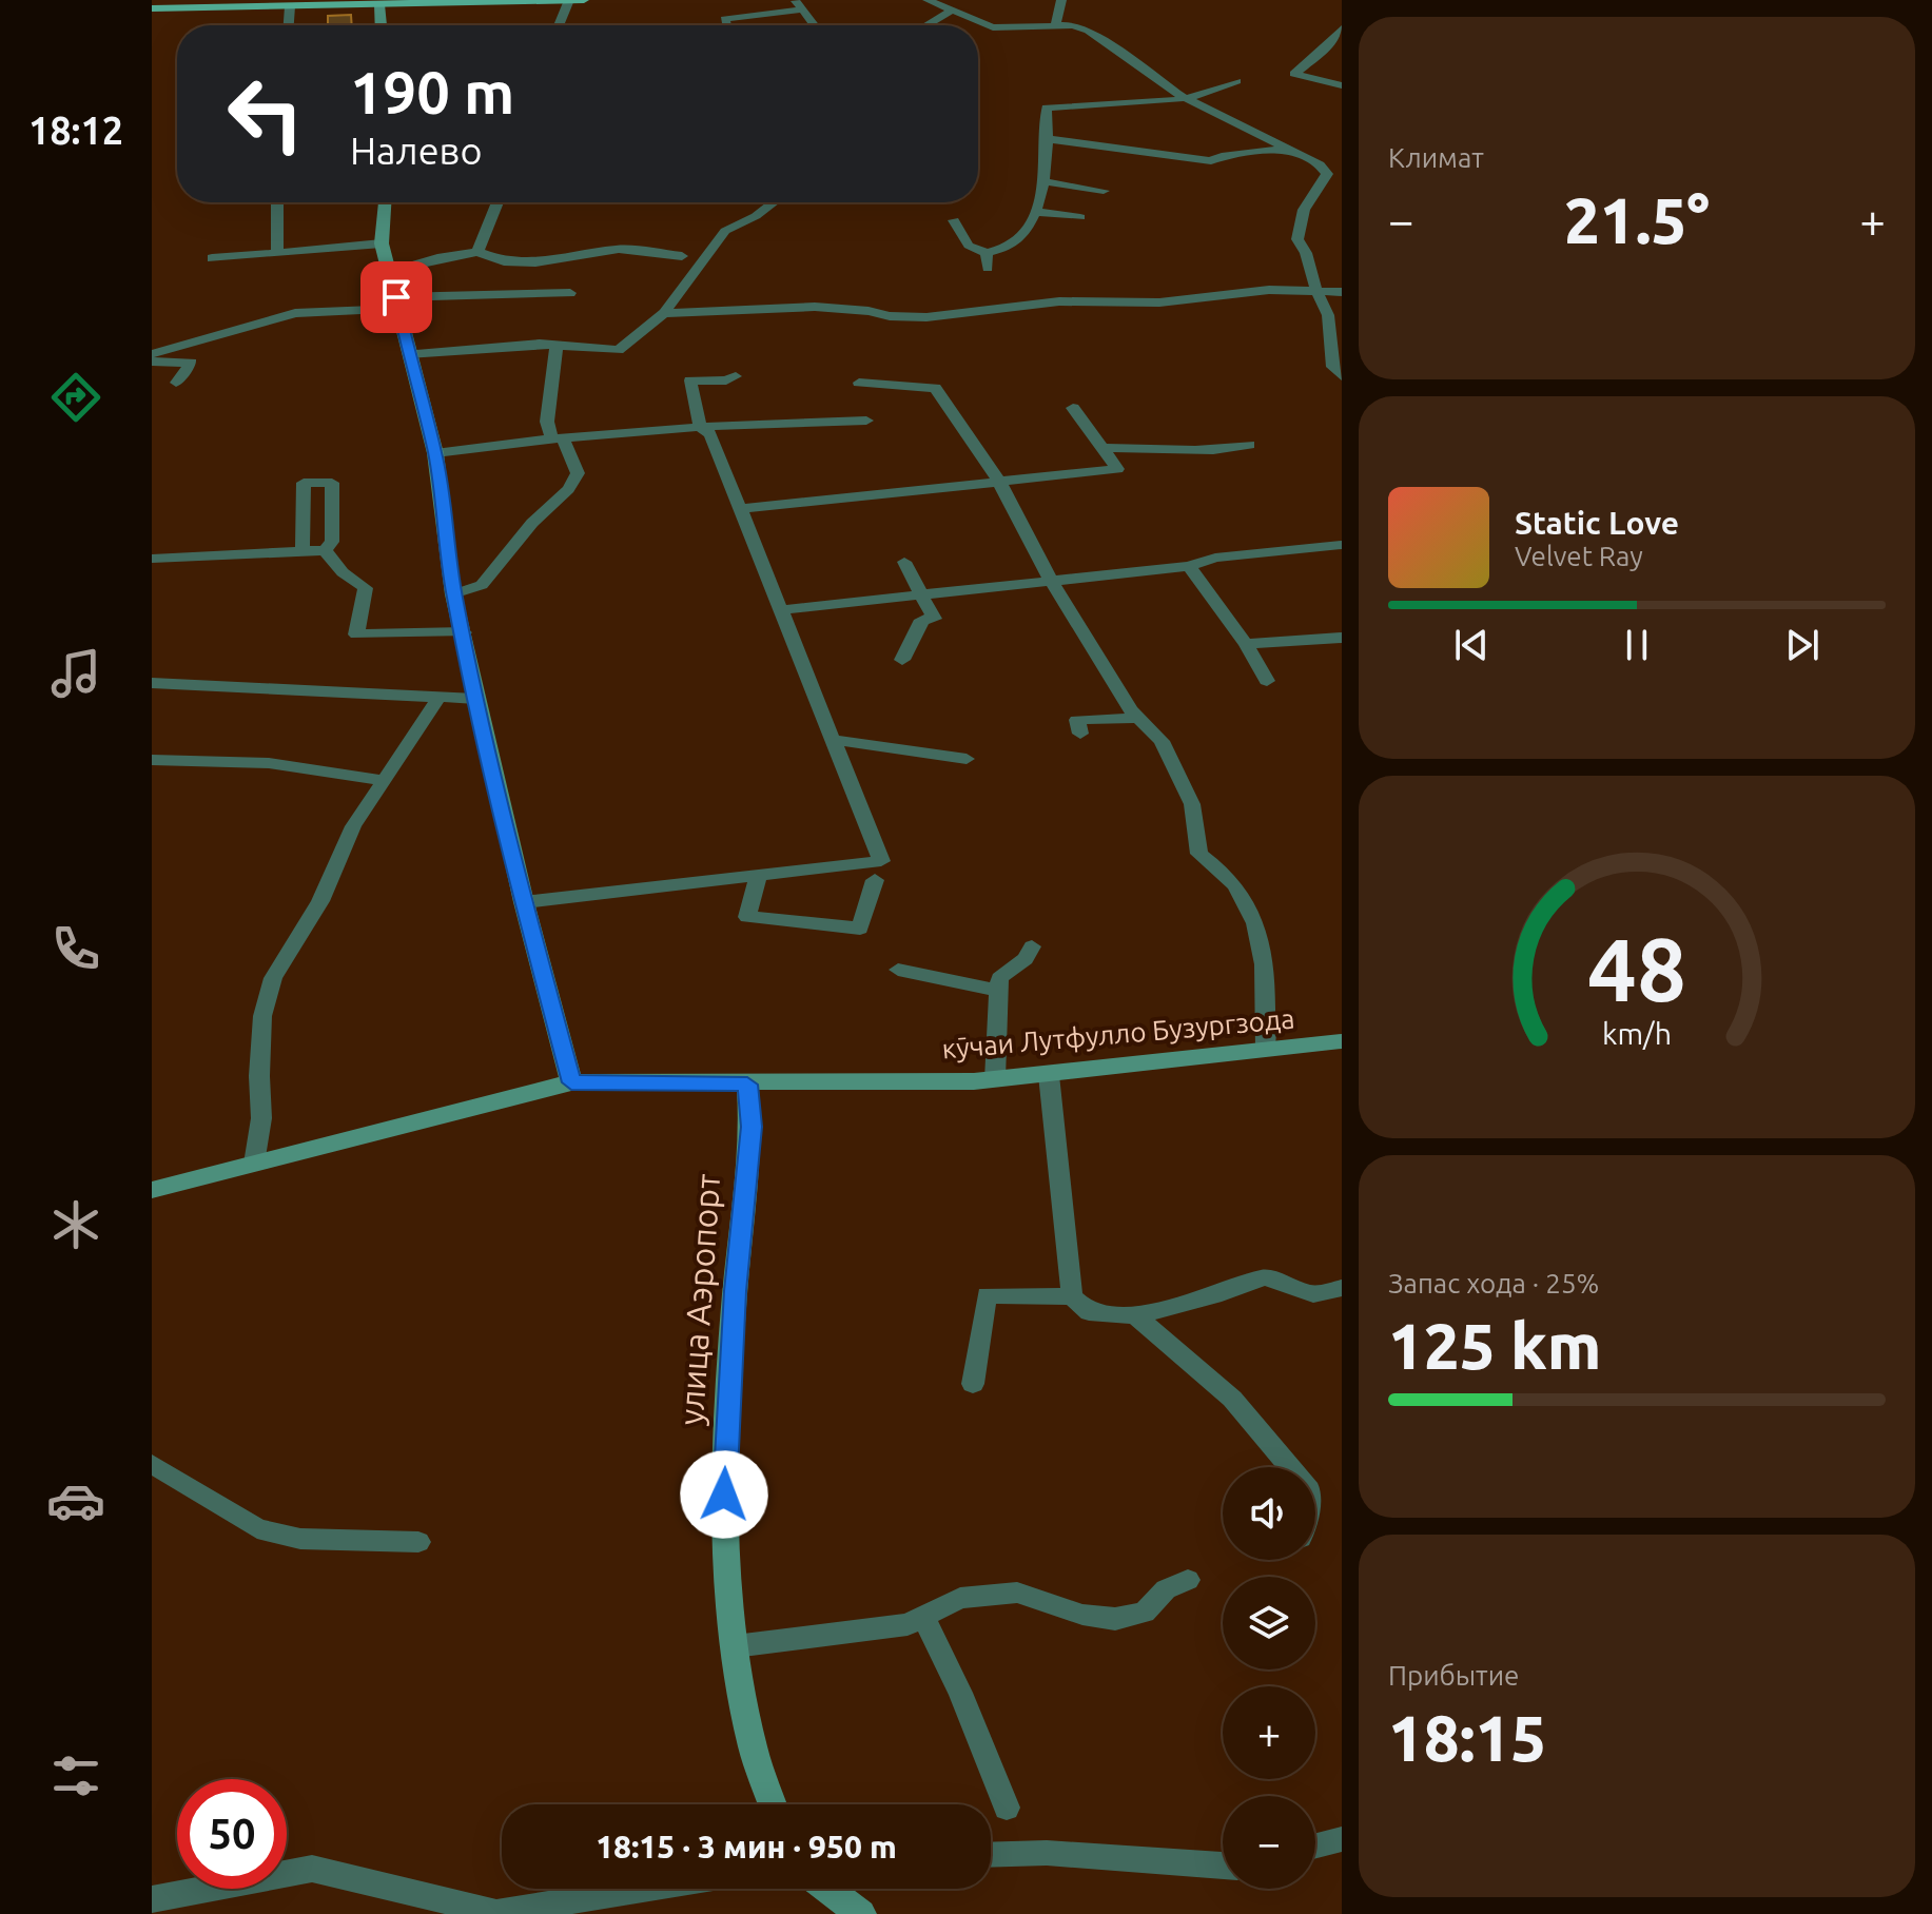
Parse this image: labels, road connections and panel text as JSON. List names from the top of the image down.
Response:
{
  "streets": {
    "street": ["кӯчаи Лутфулло Бузургзода", "улица Аэропорт"]
  },
  "crossings": [
    ["кӯчаи Лутфулло Бузургзода", "улица Аэропорт"]
  ],
  "page": {
    "tabs": "18:12",
    "tile": [
      "Климат",
      ["Запас хода · 25%", "125 km"],
      ["Прибытие", "18:15"]
    ],
    "turn": ["190 m", "Налево"],
    "heat": ["−", "21.5°", "+"],
    "song": ["Static Love", "Velvet Ray"],
    "map_buttons": ["+", "−"],
    "limit": "50",
    "trip": "18:15 · 3 мин · 950 m",
    "gauge": ["48", "km/h"]
  }
}
